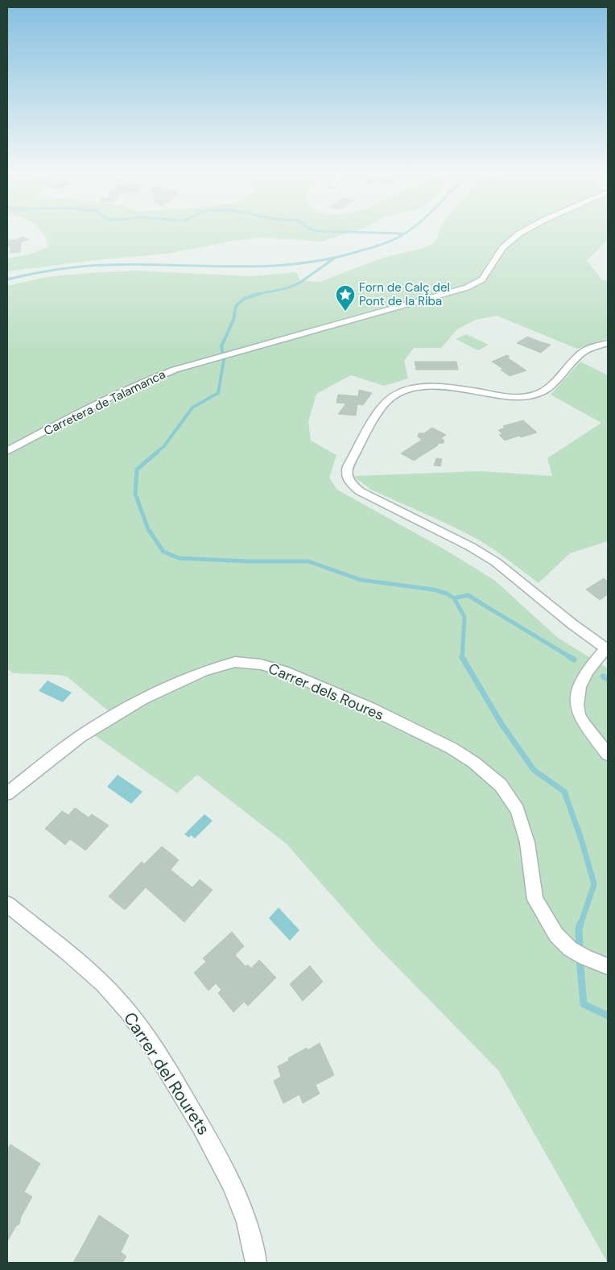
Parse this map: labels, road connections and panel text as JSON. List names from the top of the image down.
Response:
{
  "streets": {
    "street": ["Carretera de Talamanca", "Carrer dels Roures", "Carrer del Rourets"]
  },
  "places": {
    "place": ["Forn de Calç del Pont de la Riba"]
  }
}
